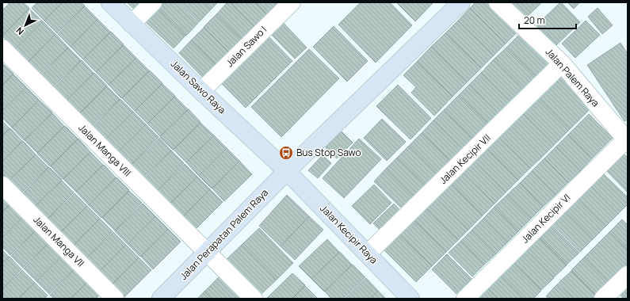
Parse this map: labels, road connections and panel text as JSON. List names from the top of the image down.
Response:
{
  "streets": {
    "street": [
      "Jalan Sawo I",
      "Jalan Palem Raya",
      "Jalan Sawo Raya",
      "Jalan Manga VIII",
      "Jalan Kecipir VII",
      "Jalan Kecipir VI",
      "Jalan Perapatan Palem Raya",
      "Jalan Kecipir Raya",
      "Jalan Manga VII"
    ]
  },
  "crossings": [
    ["Jalan Sawo I", "Jalan Sawo Raya"],
    ["Jalan Palem Raya", "Jalan Kecipir VII"],
    ["Jalan Palem Raya", "Jalan Kecipir VI"],
    ["Jalan Sawo Raya", "Jalan Perapatan Palem Raya"],
    ["Jalan Sawo Raya", "Jalan Kecipir Raya"],
    ["Jalan Manga VIII", "Jalan Perapatan Palem Raya"],
    ["Jalan Kecipir VII", "Jalan Kecipir Raya"],
    ["Jalan Perapatan Palem Raya", "Jalan Kecipir Raya"]
  ],
  "places": {
    "bus stop": ["Bus Stop Sawo"]
  },
  "scale_bar": "20 m",
  "north": "bottom left"
}
